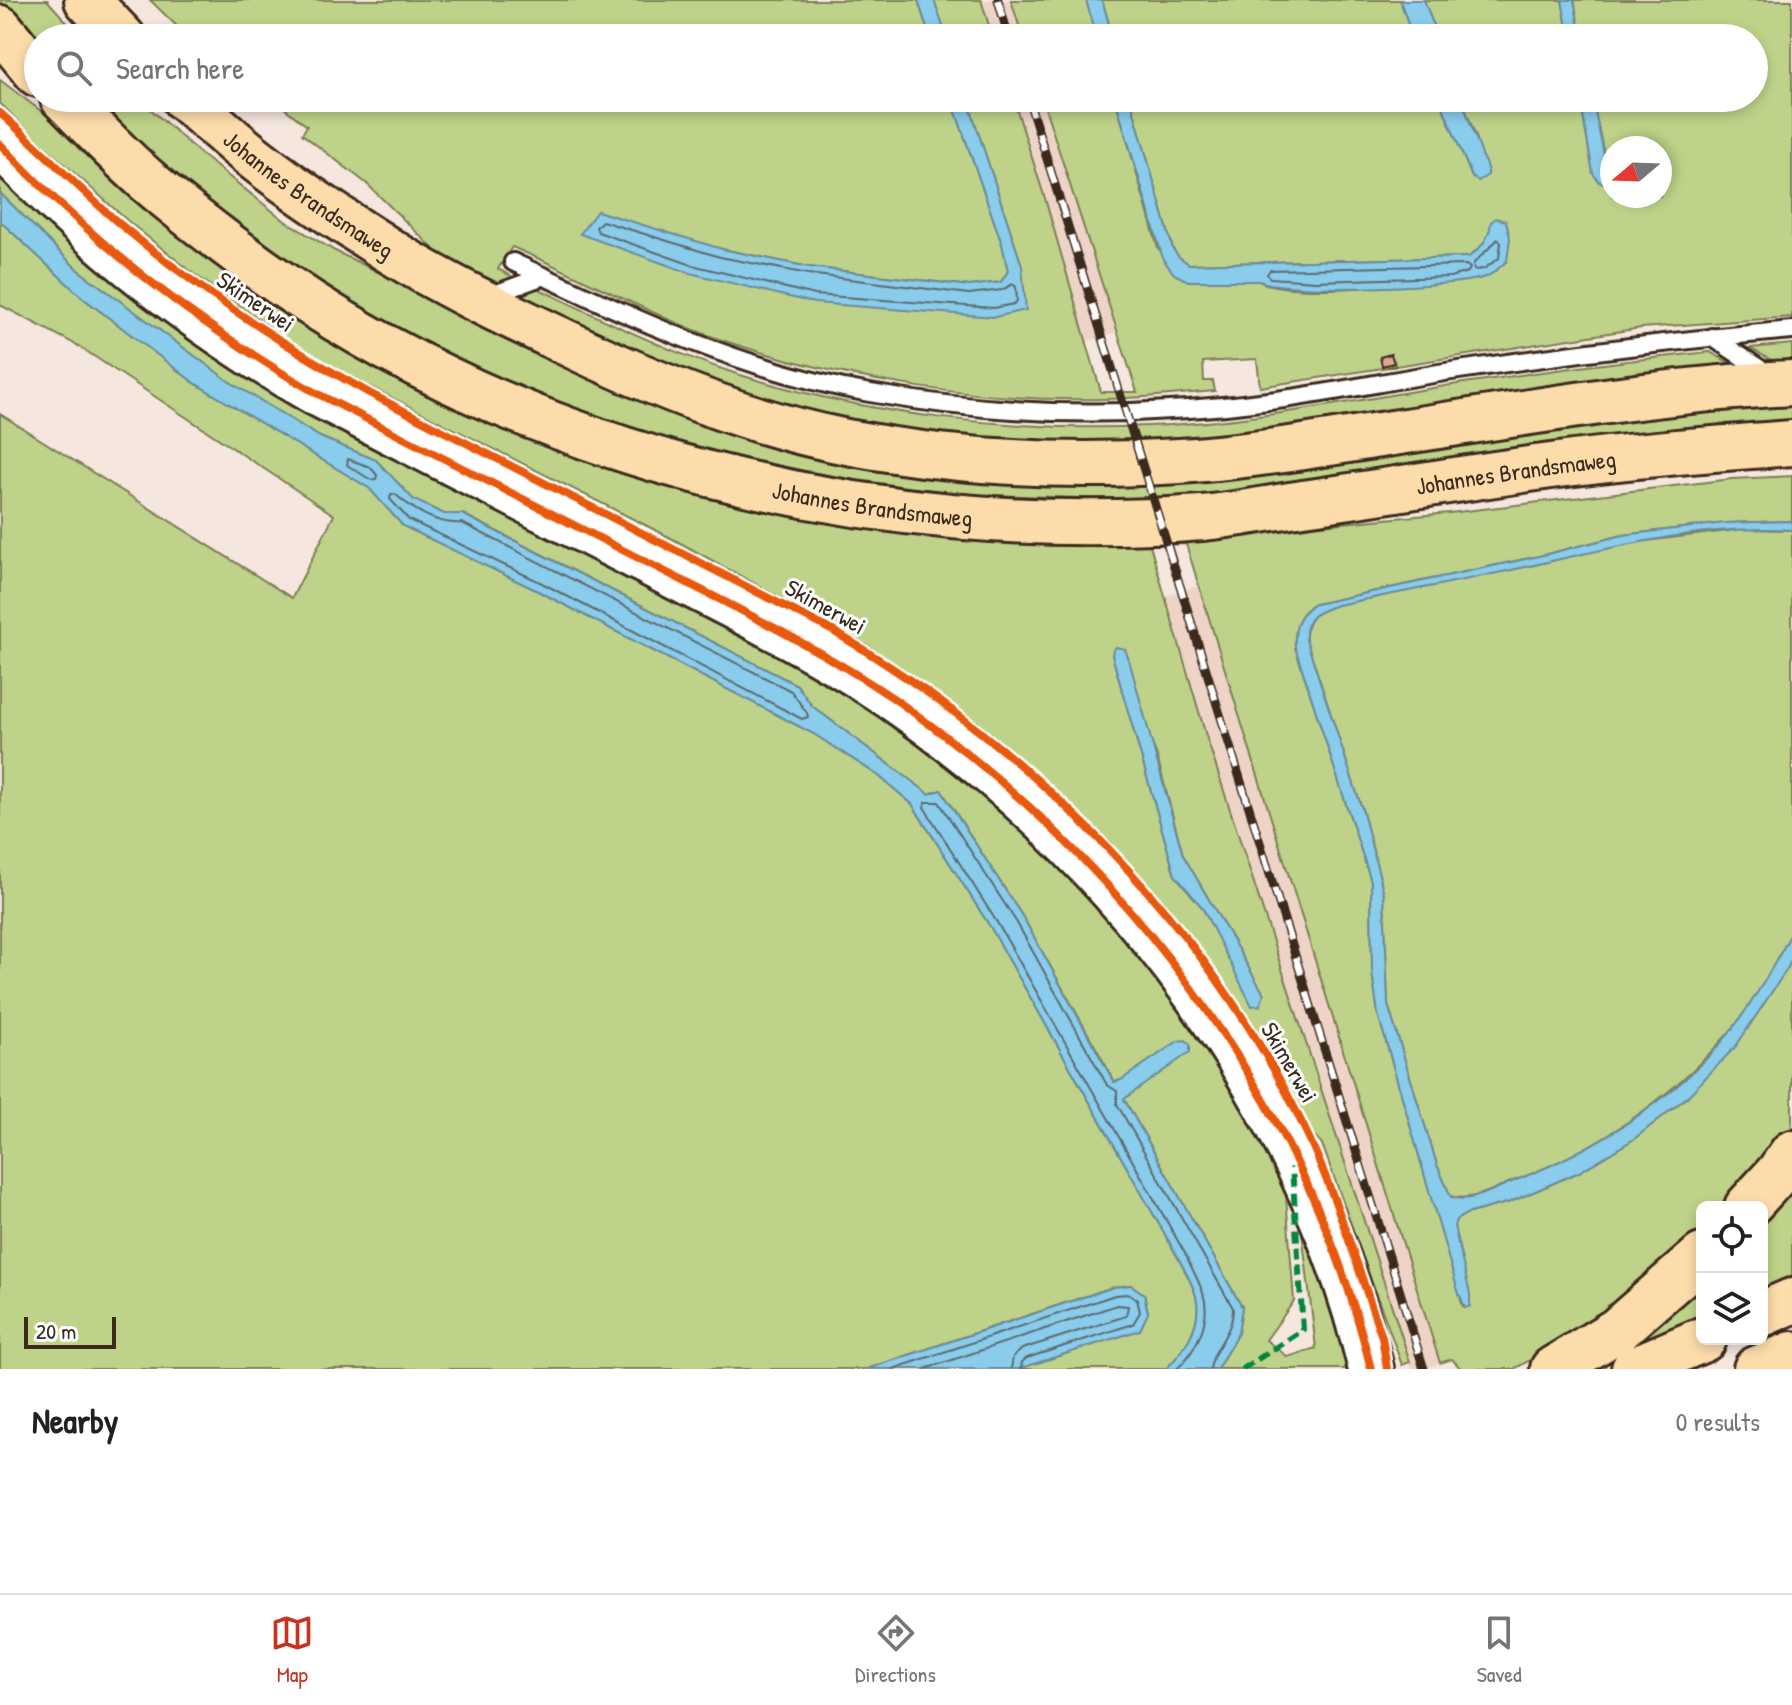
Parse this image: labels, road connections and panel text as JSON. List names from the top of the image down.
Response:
{
  "streets": {
    "main road": ["Johannes Brandsmaweg"],
    "street": ["Skimerwei"]
  },
  "scale_bar": "20 m",
  "north": "left",
  "page": {
    "search": "Search here",
    "scale": "20 m",
    "heading": ["Nearby", "0 results"],
    "nav": ["Map", "Directions", "Saved"]
  }
}
